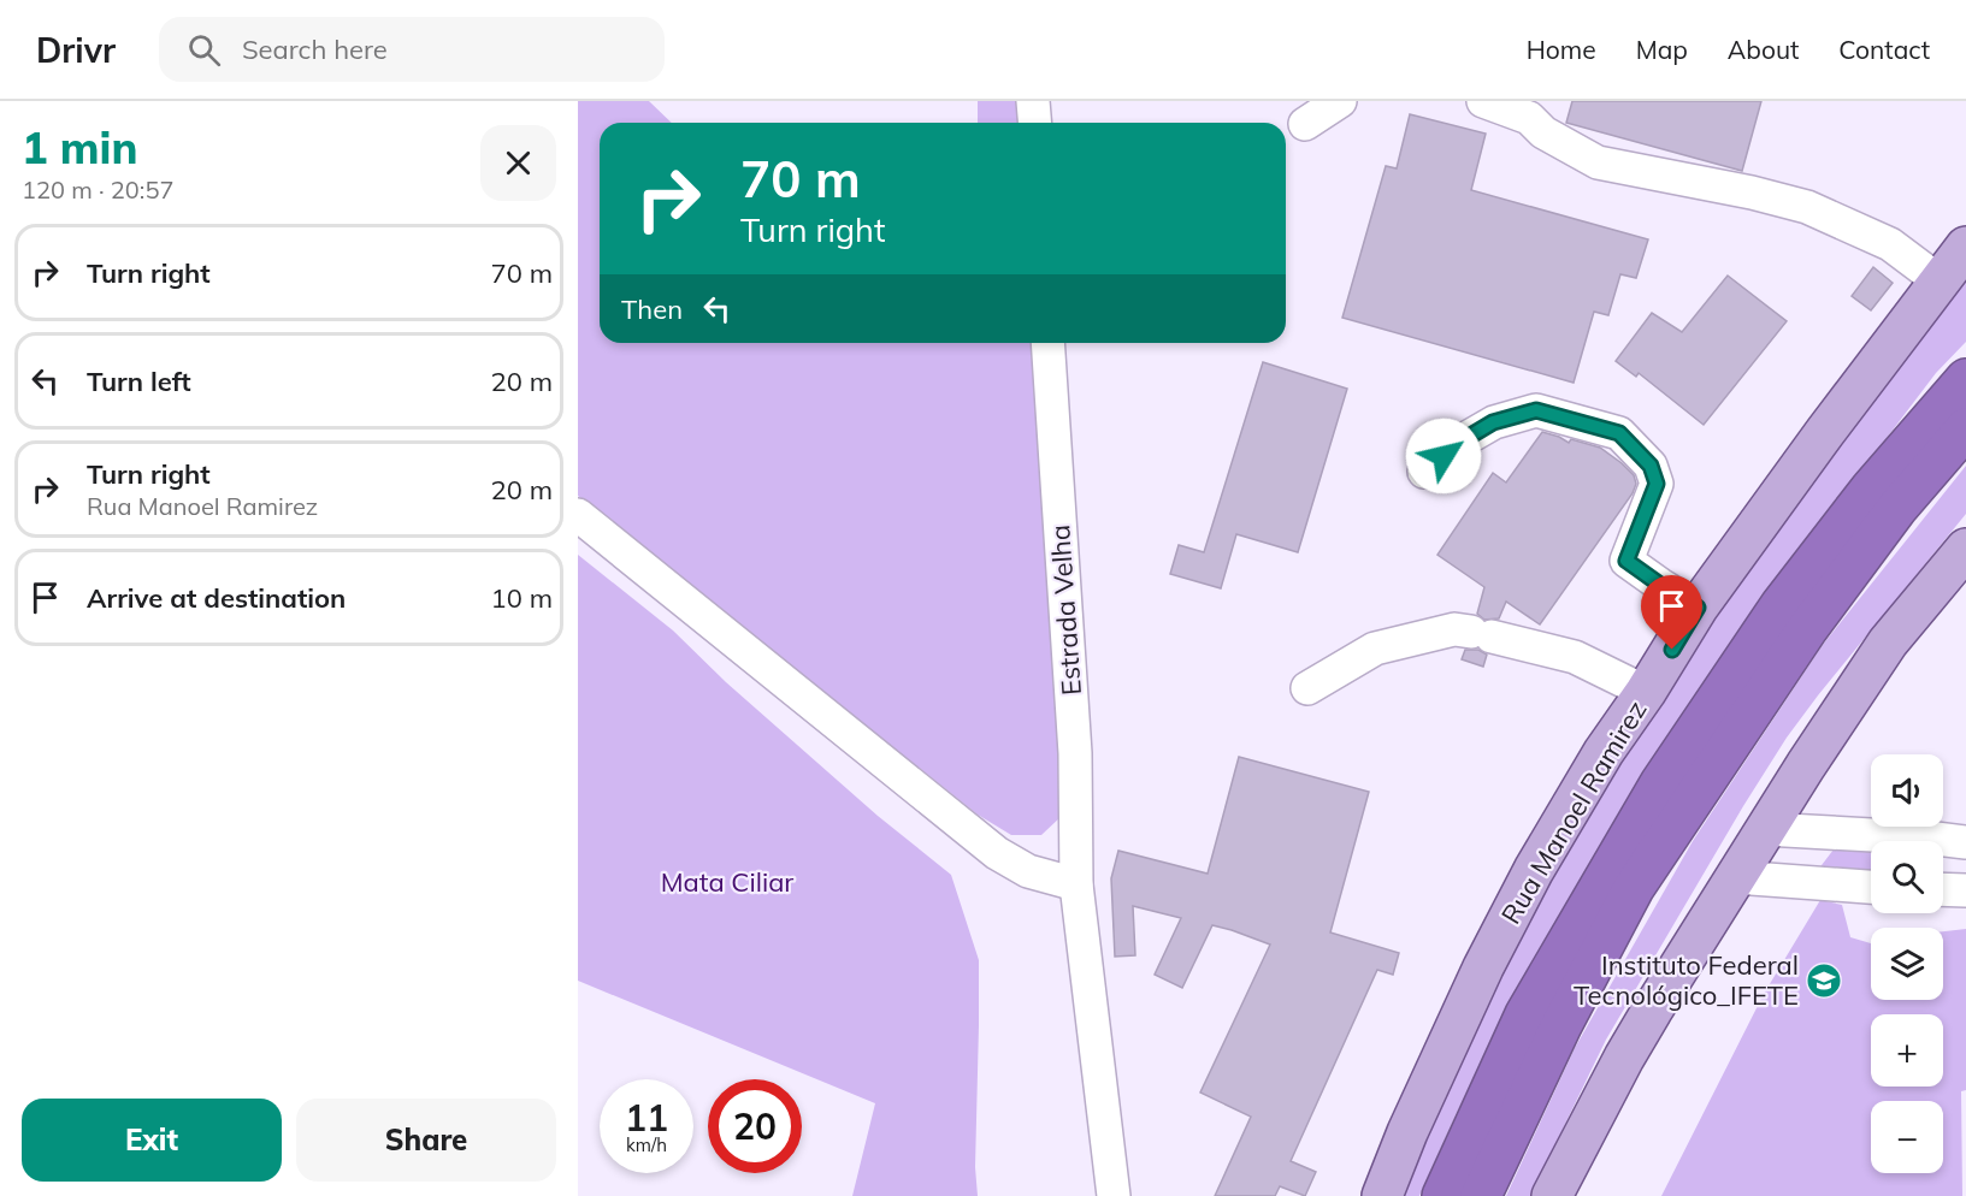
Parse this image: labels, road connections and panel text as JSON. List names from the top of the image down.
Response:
{
  "streets": {
    "main road": ["Rua Manoel Ramirez"],
    "street": ["Estrada Velha"]
  },
  "parks": ["Mata Ciliar"],
  "places": {
    "school or university": ["Instituto Federal Tecnológico_IFETE"]
  },
  "page": {
    "header": "Drivr",
    "search": "Search here",
    "nav": [
      "Home",
      "Map",
      "About",
      "Contact"
    ],
    "heading": ["1 min", "120 m · 20:57"],
    "turn": ["70 m", "Turn right"],
    "list": [
      {
        "name": "Turn right",
        "value": "70 m"
      },
      {
        "name": "Turn left",
        "value": "20 m"
      },
      {
        "name": "Turn right",
        "note": "Rua Manoel Ramirez",
        "value": "20 m"
      },
      {
        "name": "Arrive at destination",
        "value": "10 m"
      }
    ],
    "then": "Then",
    "map_buttons": ["+", "−"],
    "speed": "11 km/h",
    "limit": "20",
    "buttons": ["Exit", "Share"]
  }
}
